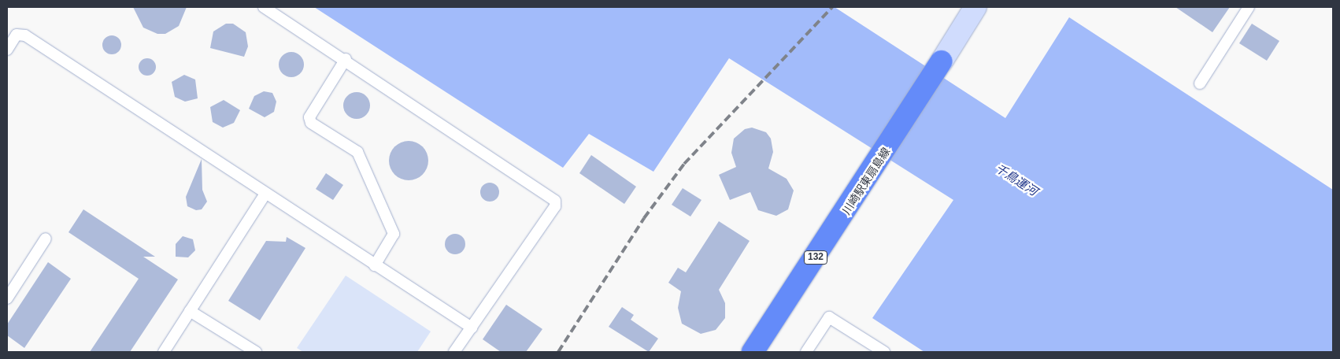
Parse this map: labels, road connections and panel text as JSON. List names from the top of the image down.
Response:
{
  "streets": {
    "highway": ["川崎駅東扇島線", "132"]
  },
  "water": ["千鳥運河"]
}
